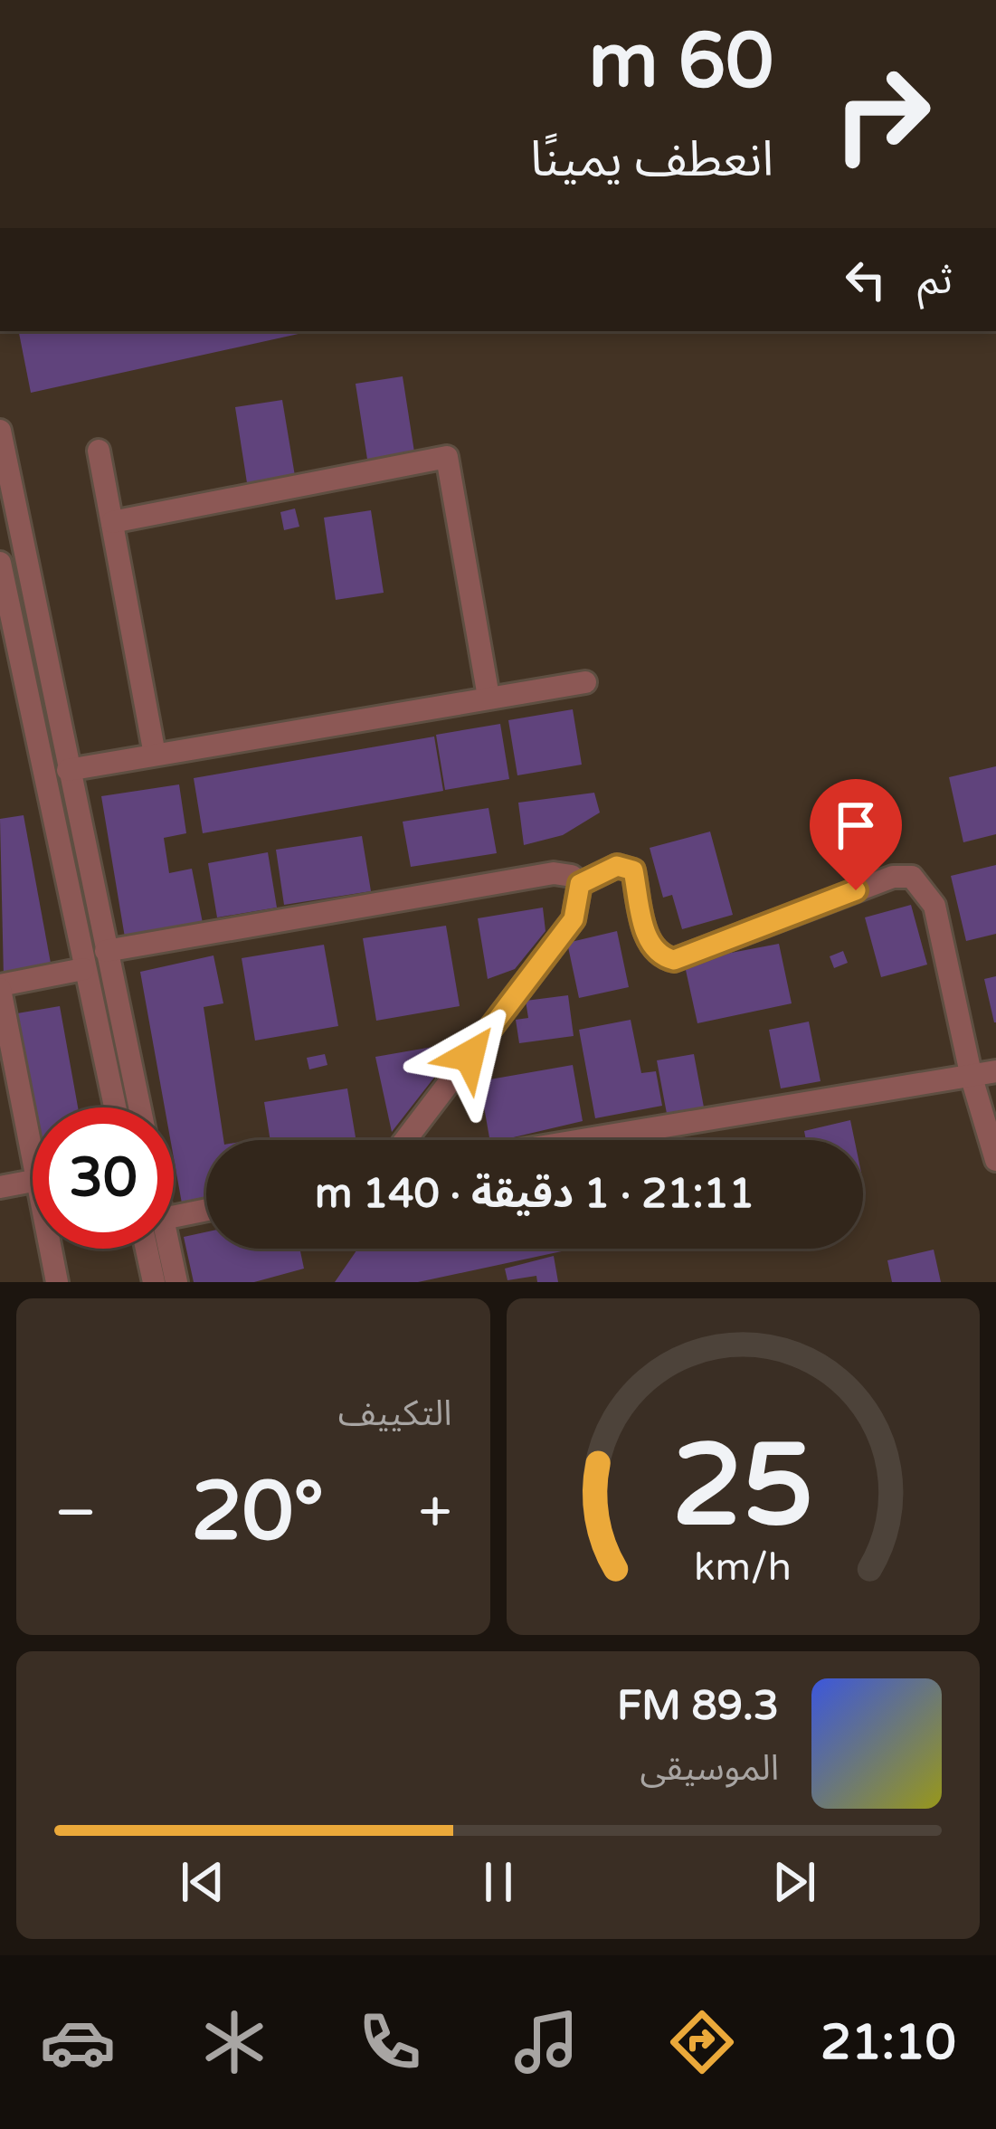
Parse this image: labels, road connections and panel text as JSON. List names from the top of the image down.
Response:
{
  "page": {
    "turn": ["60 m", "انعطف يمينًا"],
    "then": "ثم",
    "limit": "30",
    "trip": "21:11 · 1 دقيقة · 140 m",
    "tile": "التكييف",
    "heat": ["−", "20°", "+"],
    "song": ["89.3 FM", "الموسيقى"],
    "tabs": "21:10",
    "gauge": ["25", "km/h"]
  }
}
